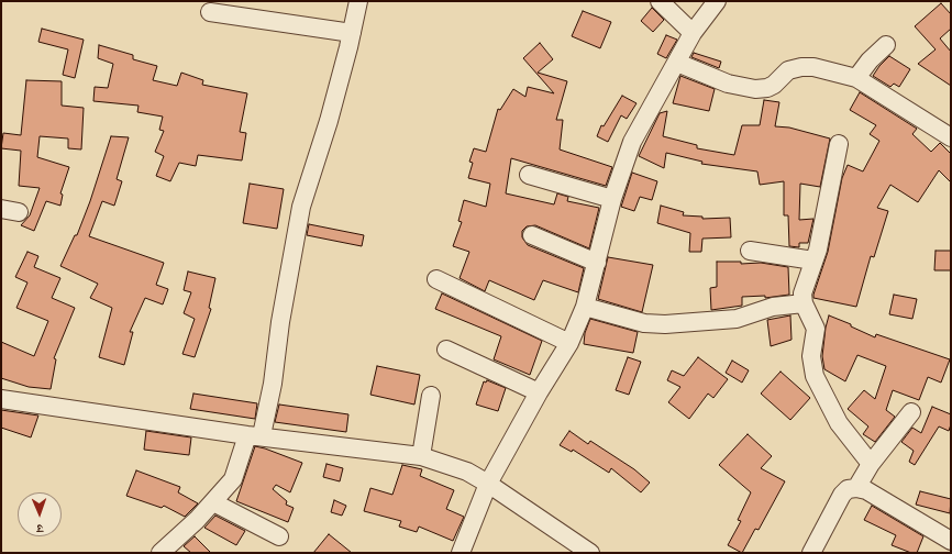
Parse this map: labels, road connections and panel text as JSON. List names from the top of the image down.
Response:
{
  "north": "bottom"
}
